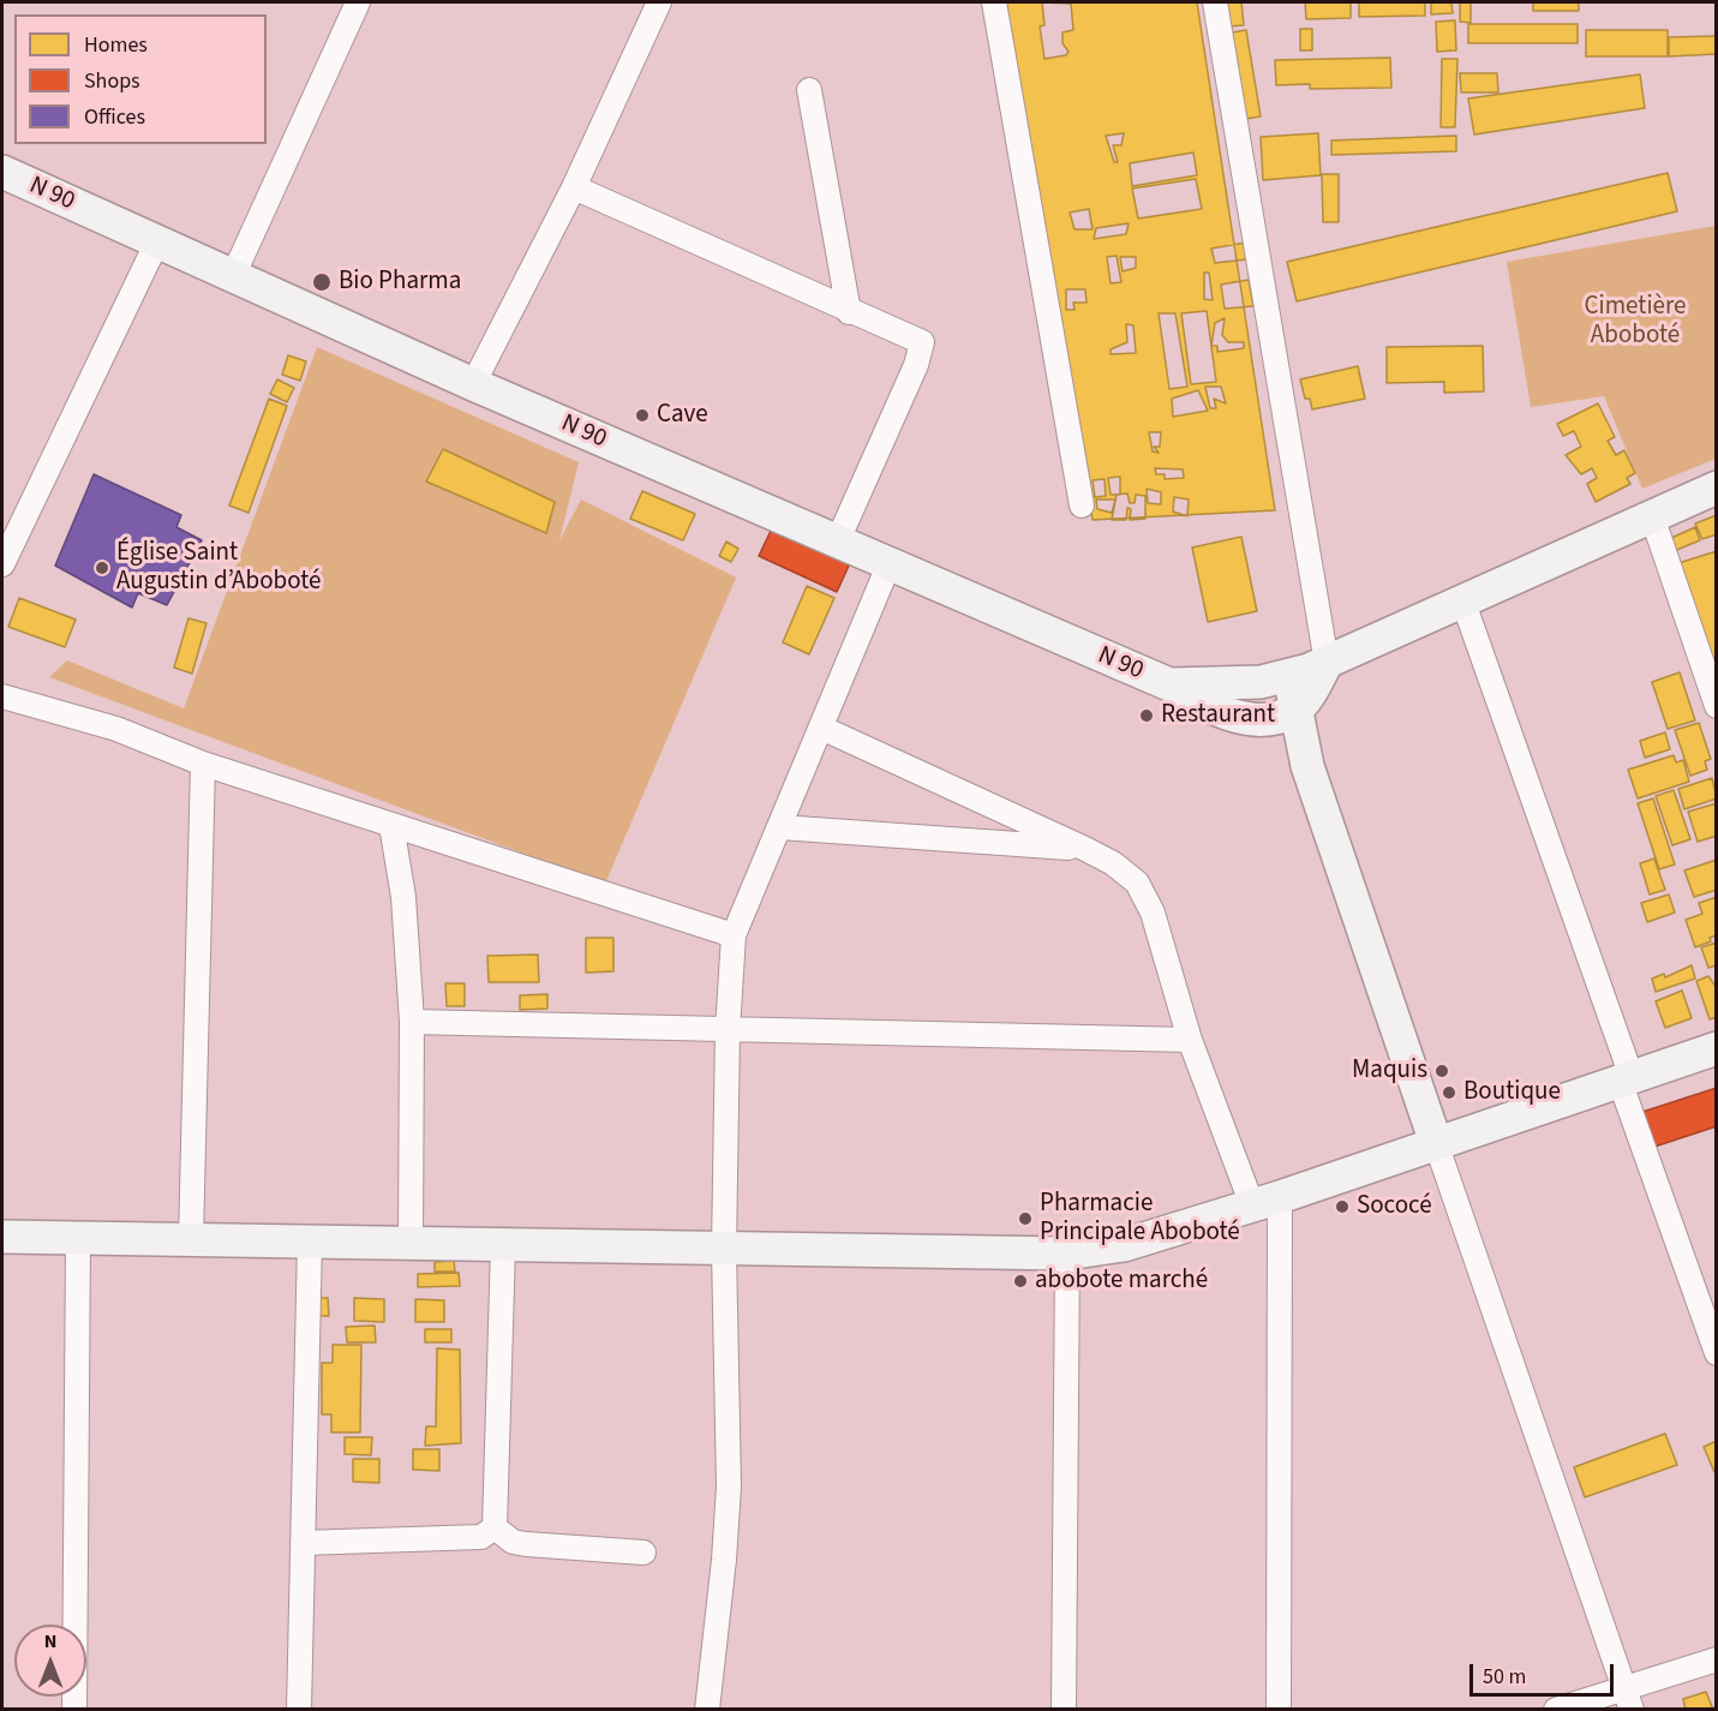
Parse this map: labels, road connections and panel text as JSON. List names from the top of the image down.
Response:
{
  "streets": {
    "street": ["N 90"]
  },
  "parks": ["Cimetière Aboboté"],
  "places": [
    "Bio Pharma",
    "Cave",
    "Église Saint Augustin d’Aboboté",
    "Restaurant",
    "Maquis",
    "Boutique",
    "Sococé",
    "Pharmacie Principale Aboboté",
    "abobote marché"
  ],
  "legend": ["Homes", "Shops", "Offices"],
  "scale_bar": "50 m",
  "north": "top"
}
